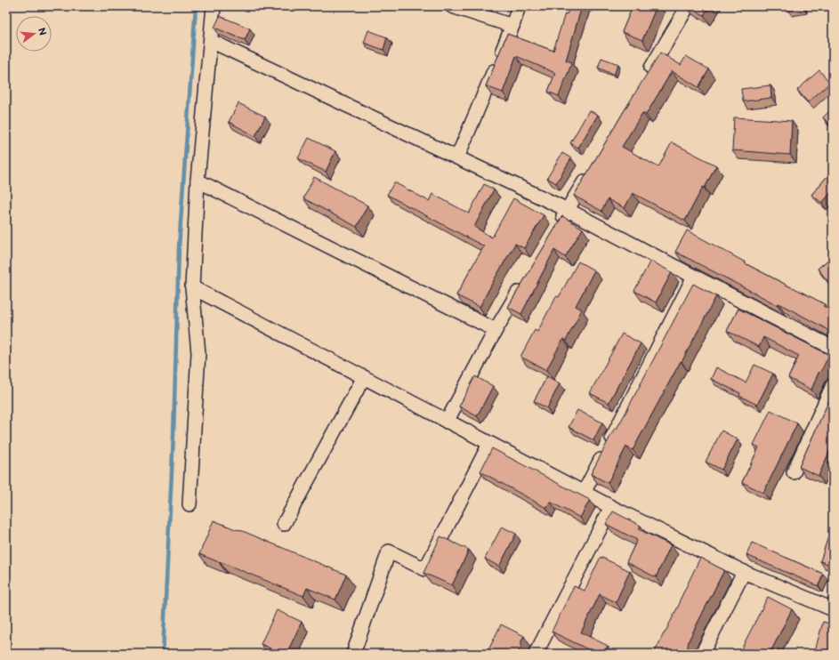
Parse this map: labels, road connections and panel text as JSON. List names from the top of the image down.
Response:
{
  "north": "right"
}
